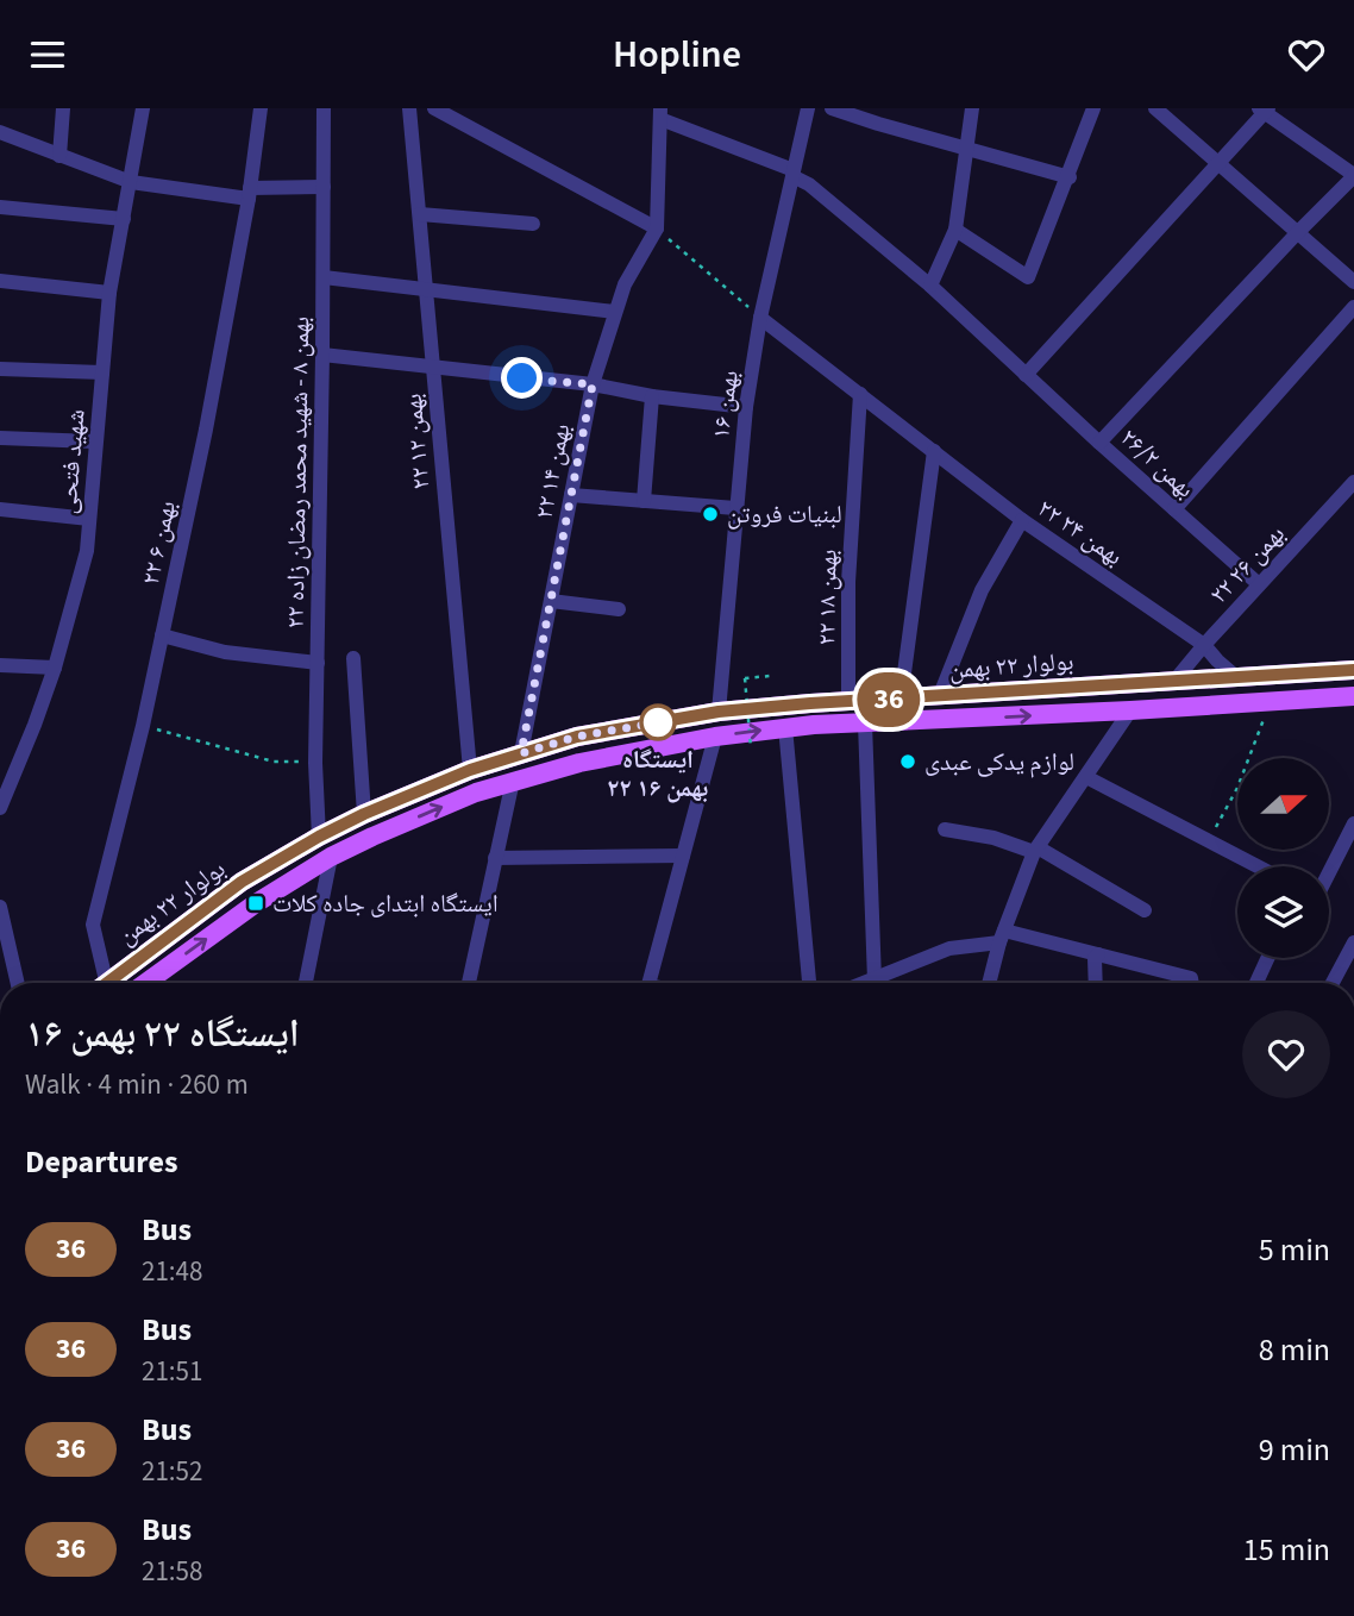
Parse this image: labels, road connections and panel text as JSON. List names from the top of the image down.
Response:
{
  "streets": {
    "main road": ["بولوار ۲۲ بهمن"],
    "street": [
      "بهمن ۱۶",
      "۲۲ بهمن ۱۲",
      "شهید فتحی",
      "بهمن ۲۶/۲",
      "۲۲ بهمن ۱۴",
      "۲۲ بهمن ۸ - شهید محمد رمضان زاده",
      "۲۲ بهمن ۲۴",
      "۲۲ بهمن ۶",
      "۲۲ بهمن ۲۶",
      "۲۲ بهمن ۱۸"
    ]
  },
  "crossings": [
    ["بهمن ۱۶", "بهمن ۲۶/۲"],
    ["بهمن ۱۶", "۲۲ بهمن ۲۴"],
    ["بهمن ۱۶", "بولوار ۲۲ بهمن"],
    ["۲۲ بهمن ۱۲", "بولوار ۲۲ بهمن"],
    ["بهمن ۲۶/۲", "۲۲ بهمن ۱۴"],
    ["بهمن ۲۶/۲", "۲۲ بهمن ۲۶"],
    ["۲۲ بهمن ۱۴", "بولوار ۲۲ بهمن"],
    ["۲۲ بهمن ۸ - شهید محمد رمضان زاده", "بولوار ۲۲ بهمن"],
    ["۲۲ بهمن ۲۴", "۲۲ بهمن ۲۶"],
    ["۲۲ بهمن ۲۴", "۲۲ بهمن ۱۸"],
    ["۲۲ بهمن ۲۶", "بولوار ۲۲ بهمن"],
    ["۲۲ بهمن ۱۸", "بولوار ۲۲ بهمن"]
  ],
  "places": {
    "other": ["لبنیات فروتن", "ایستگاه ۲۲ بهمن ۱۶", "لوازم یدکی عبدی"],
    "transit": ["ایستگاه ابتدای جاده کلات"]
  },
  "lines": ["bus line 36"],
  "north": "right",
  "page": {
    "header": "Hopline",
    "on_map": "36",
    "heading": [
      ["ایستگاه ۲۲ بهمن ۱۶", "Walk · 4 min · 260 m"],
      "Departures"
    ],
    "list": [
      {
        "mark": "36",
        "name": "Bus",
        "note": "21:48",
        "value": "5 min"
      },
      {
        "mark": "36",
        "name": "Bus",
        "note": "21:51",
        "value": "8 min"
      },
      {
        "mark": "36",
        "name": "Bus",
        "note": "21:52",
        "value": "9 min"
      },
      {
        "mark": "36",
        "name": "Bus",
        "note": "21:58",
        "value": "15 min"
      }
    ]
  }
}
